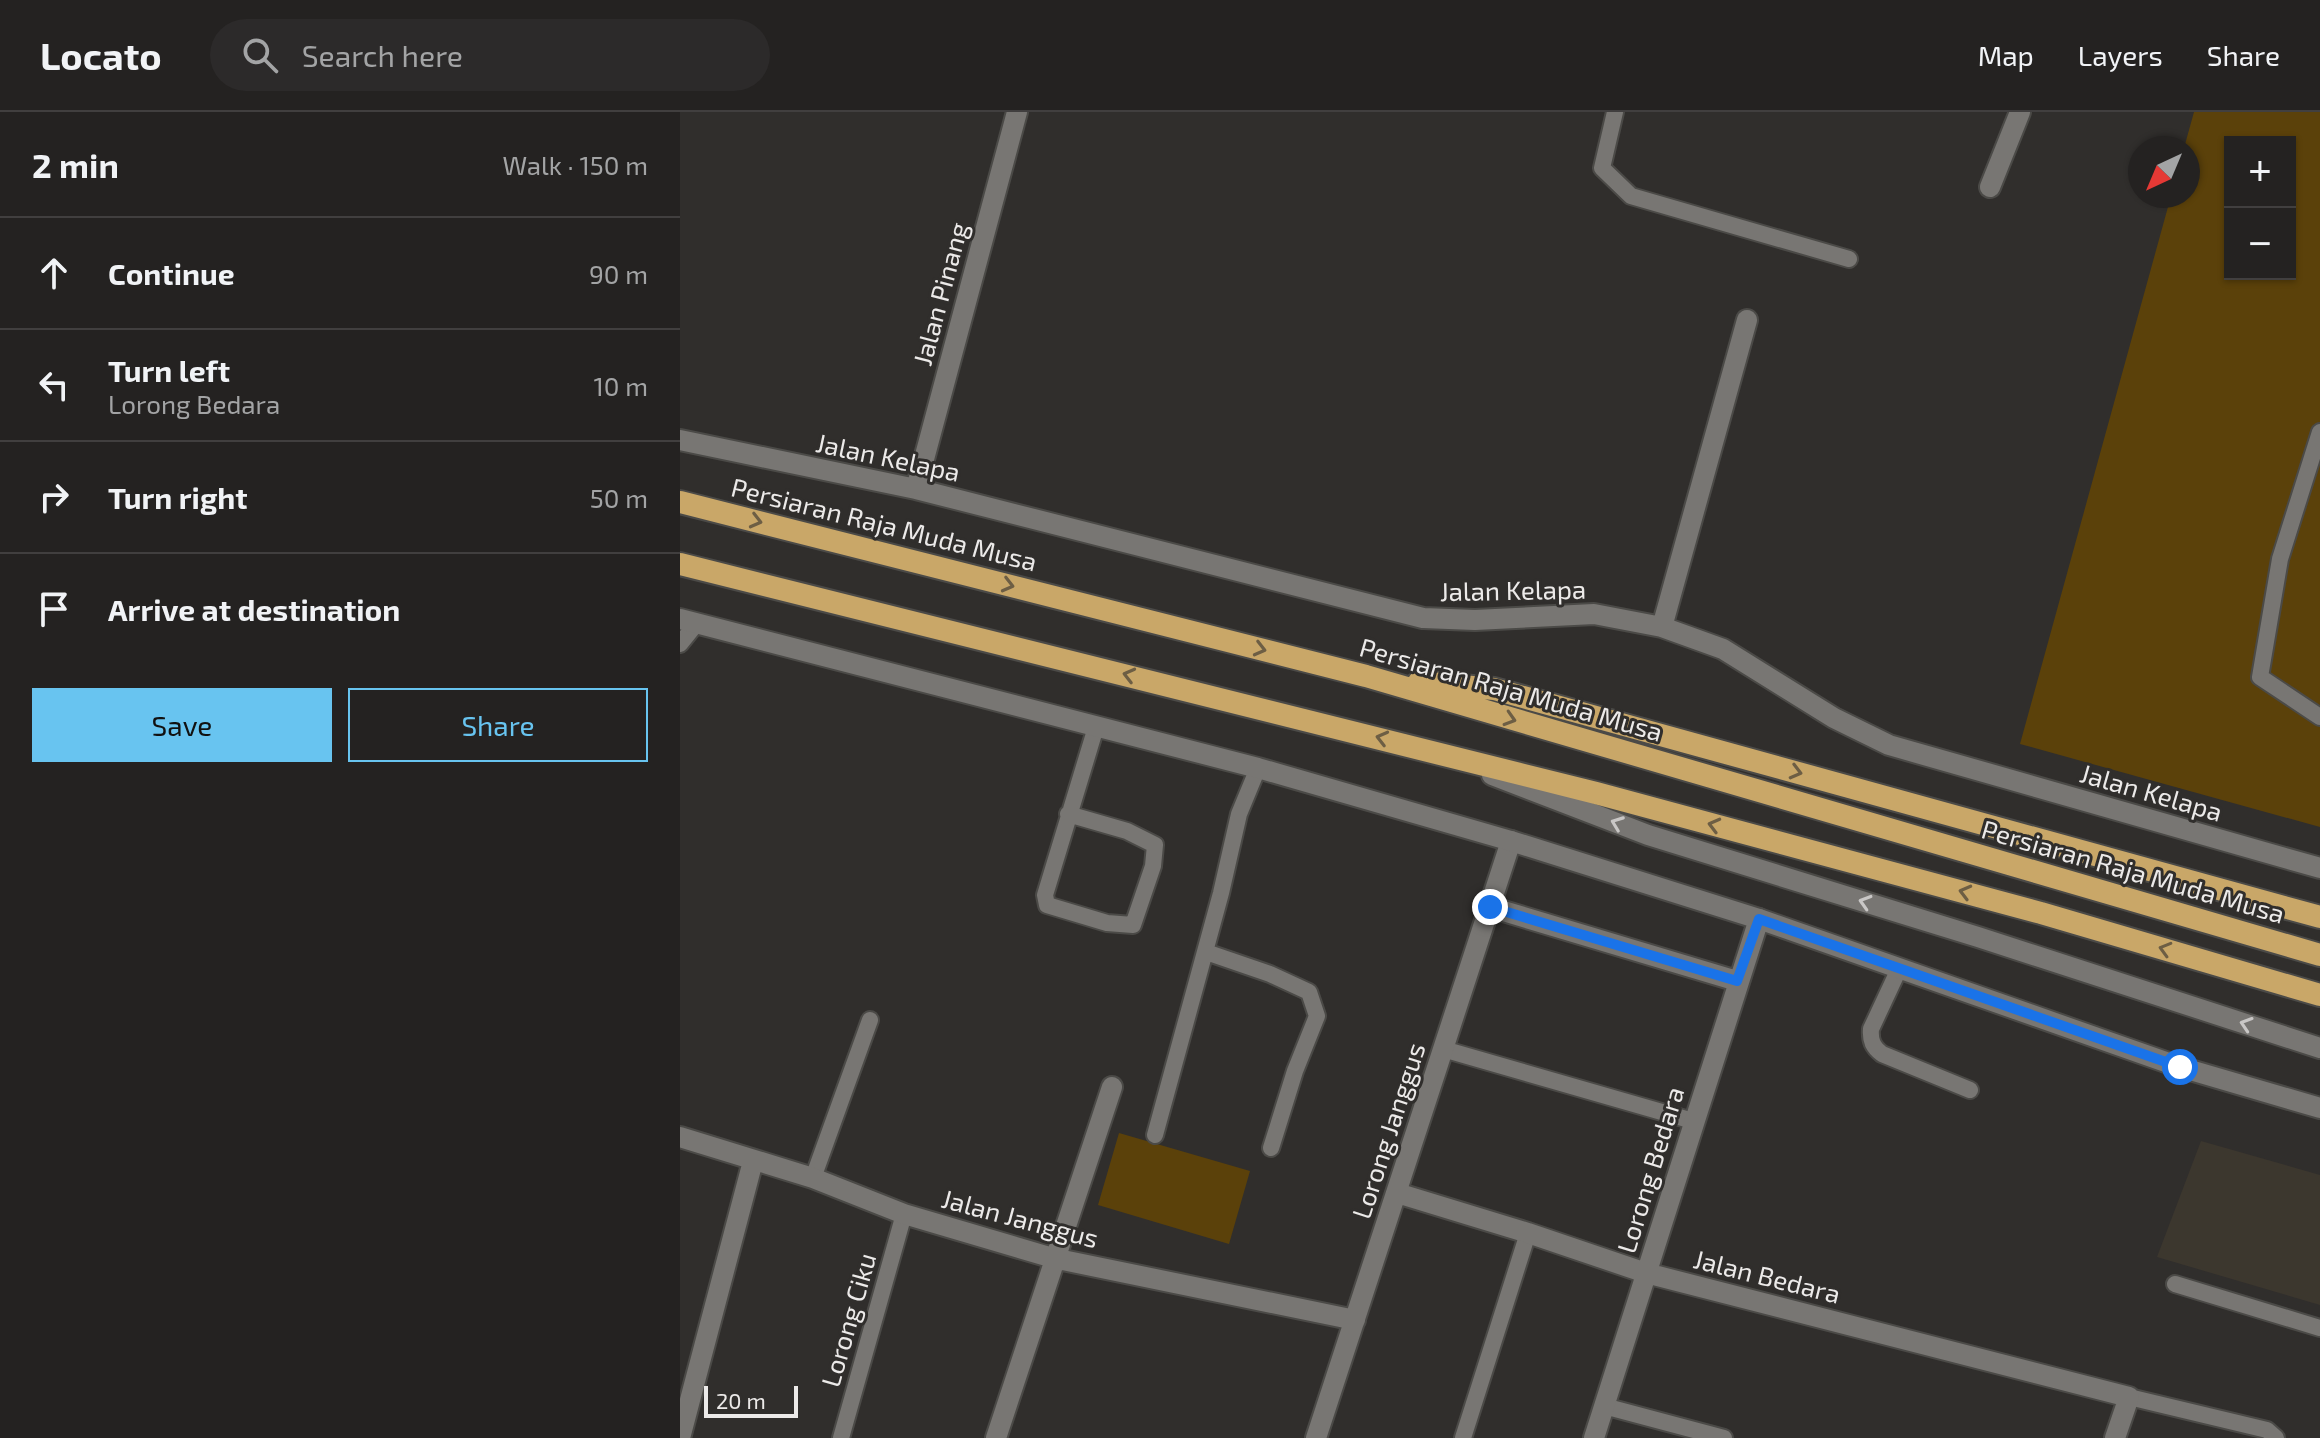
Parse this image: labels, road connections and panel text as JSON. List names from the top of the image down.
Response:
{
  "streets": {
    "highway": ["Persiaran Raja Muda Musa"],
    "street": [
      "Jalan Pinang",
      "Jalan Kelapa",
      "Lorong Janggus",
      "Lorong Bedara",
      "Jalan Janggus",
      "Jalan Bedara"
    ],
    "lane": ["Lorong Ciku"]
  },
  "crossings": [
    ["Jalan Pinang", "Jalan Kelapa"],
    ["Lorong Janggus", "Jalan Janggus"],
    ["Lorong Janggus", "Jalan Bedara"],
    ["Lorong Bedara", "Jalan Bedara"],
    ["Jalan Janggus", "Lorong Ciku"]
  ],
  "scale_bar": "20 m",
  "north": "bottom left",
  "page": {
    "header": "Locato",
    "search": "Search here",
    "nav": ["Map", "Layers", "Share"],
    "heading": ["2 min", "Walk · 150 m"],
    "map_buttons": ["+", "−"],
    "list": [
      ["Continue", "90 m"],
      ["Turn left", "Lorong Bedara", "10 m"],
      ["Turn right", "50 m"],
      "Arrive at destination"
    ],
    "buttons": ["Save", "Share"],
    "scale": "20 m"
  }
}
